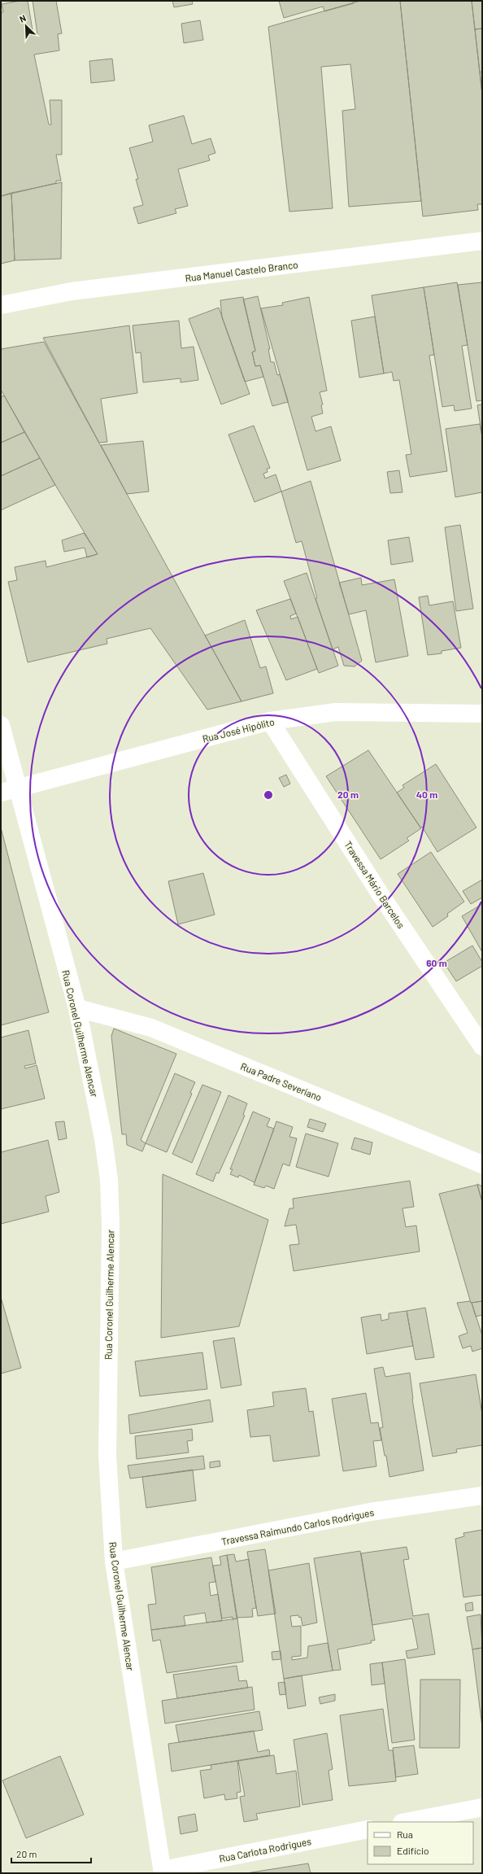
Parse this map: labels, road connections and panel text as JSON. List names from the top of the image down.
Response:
{
  "streets": {
    "street": [
      "Rua Manuel Castelo Branco",
      "Rua José Hipólito",
      "Travessa Mário Barcelos",
      "Rua Coronel Guilherme Alencar",
      "Rua Padre Severíano",
      "Travessa Raimundo Carlos Rodrigues",
      "Rua Carlota Rodrigues"
    ]
  },
  "crossings": [
    ["Rua José Hipólito", "Travessa Mário Barcelos"],
    ["Rua José Hipólito", "Rua Coronel Guilherme Alencar"],
    ["Rua Coronel Guilherme Alencar", "Rua Padre Severíano"],
    ["Rua Coronel Guilherme Alencar", "Travessa Raimundo Carlos Rodrigues"],
    ["Rua Coronel Guilherme Alencar", "Rua Carlota Rodrigues"]
  ],
  "legend": ["Rua", "Edifício"],
  "scale_bar": "20 m",
  "north": "top left",
  "rings": ["20 m", "40 m", "60 m"]
}
